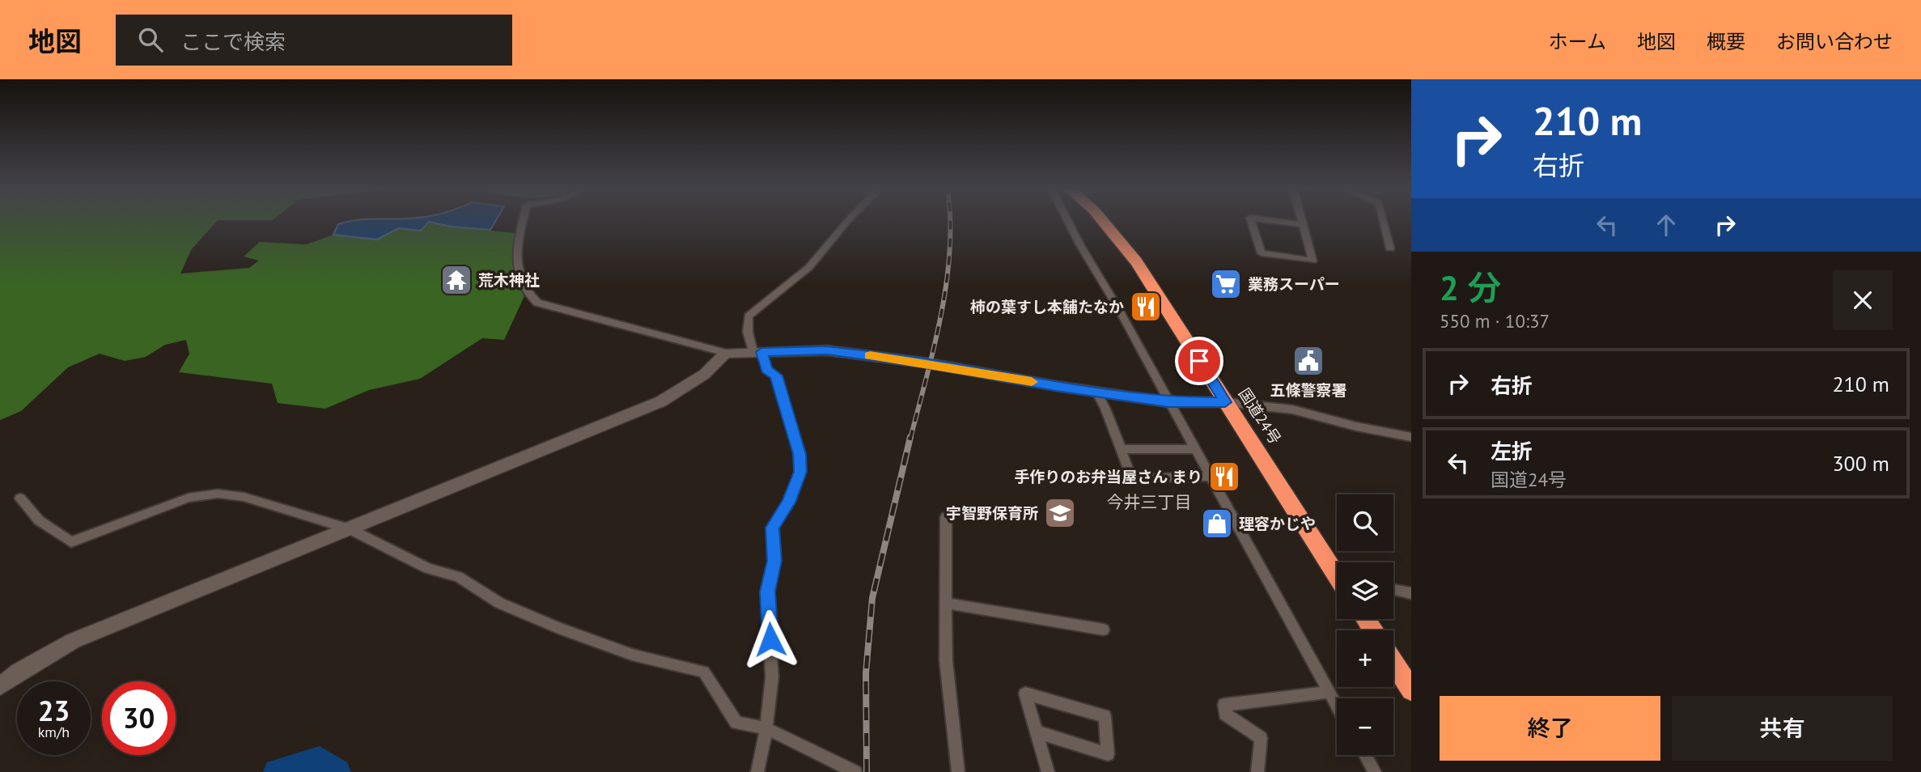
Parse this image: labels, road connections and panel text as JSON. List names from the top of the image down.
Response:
{
  "streets": {
    "highway": ["国道24号"]
  },
  "districts": ["今井三丁目"],
  "places": {
    "temple": ["荒木神社"],
    "supermarket": ["業務スーパー"],
    "restaurant": ["柿の葉すし本舗たなか", "手作りのお弁当屋さん まり"],
    "public building": ["五條警察署"],
    "school or university": ["宇智野保育所"],
    "shop": ["理容かじや"]
  },
  "page": {
    "header": "地図",
    "search": "ここで検索",
    "nav": [
      "ホーム",
      "地図",
      "概要",
      "お問い合わせ"
    ],
    "turn": ["210 m", "右折"],
    "heading": ["2 分", "550 m · 10:37"],
    "list": [
      {
        "name": "右折",
        "value": "210 m"
      },
      {
        "name": "左折",
        "note": "国道24号",
        "value": "300 m"
      }
    ],
    "map_buttons": ["+", "−"],
    "speed": "23 km/h",
    "limit": "30",
    "buttons": ["終了", "共有"]
  }
}
